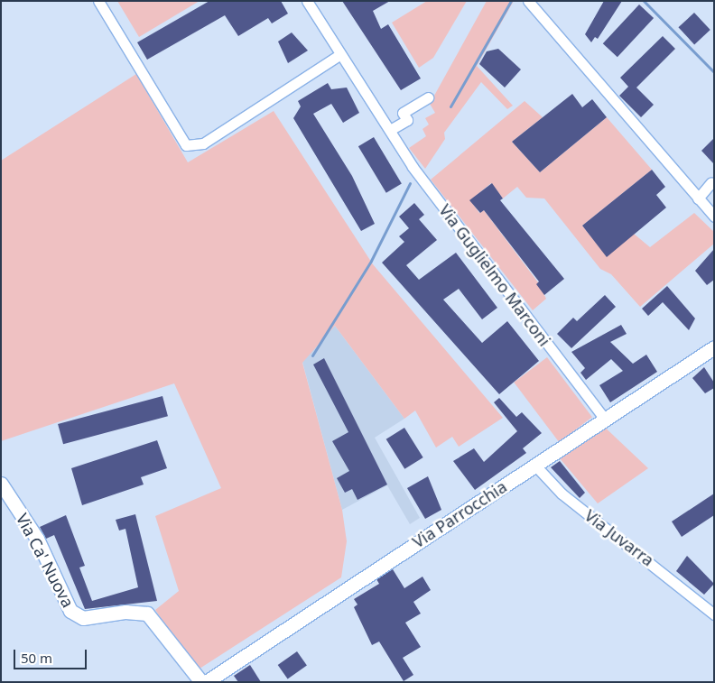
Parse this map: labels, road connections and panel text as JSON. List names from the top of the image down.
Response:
{
  "streets": {
    "street": [
      "Via Guglielmo Marconi",
      "Via Parrocchia",
      "Via Juvarra",
      "Via Ca' Nuova"
    ]
  },
  "crossings": [
    ["Via Guglielmo Marconi", "Via Parrocchia"],
    ["Via Parrocchia", "Via Juvarra"]
  ],
  "scale_bar": "50 m"
}
